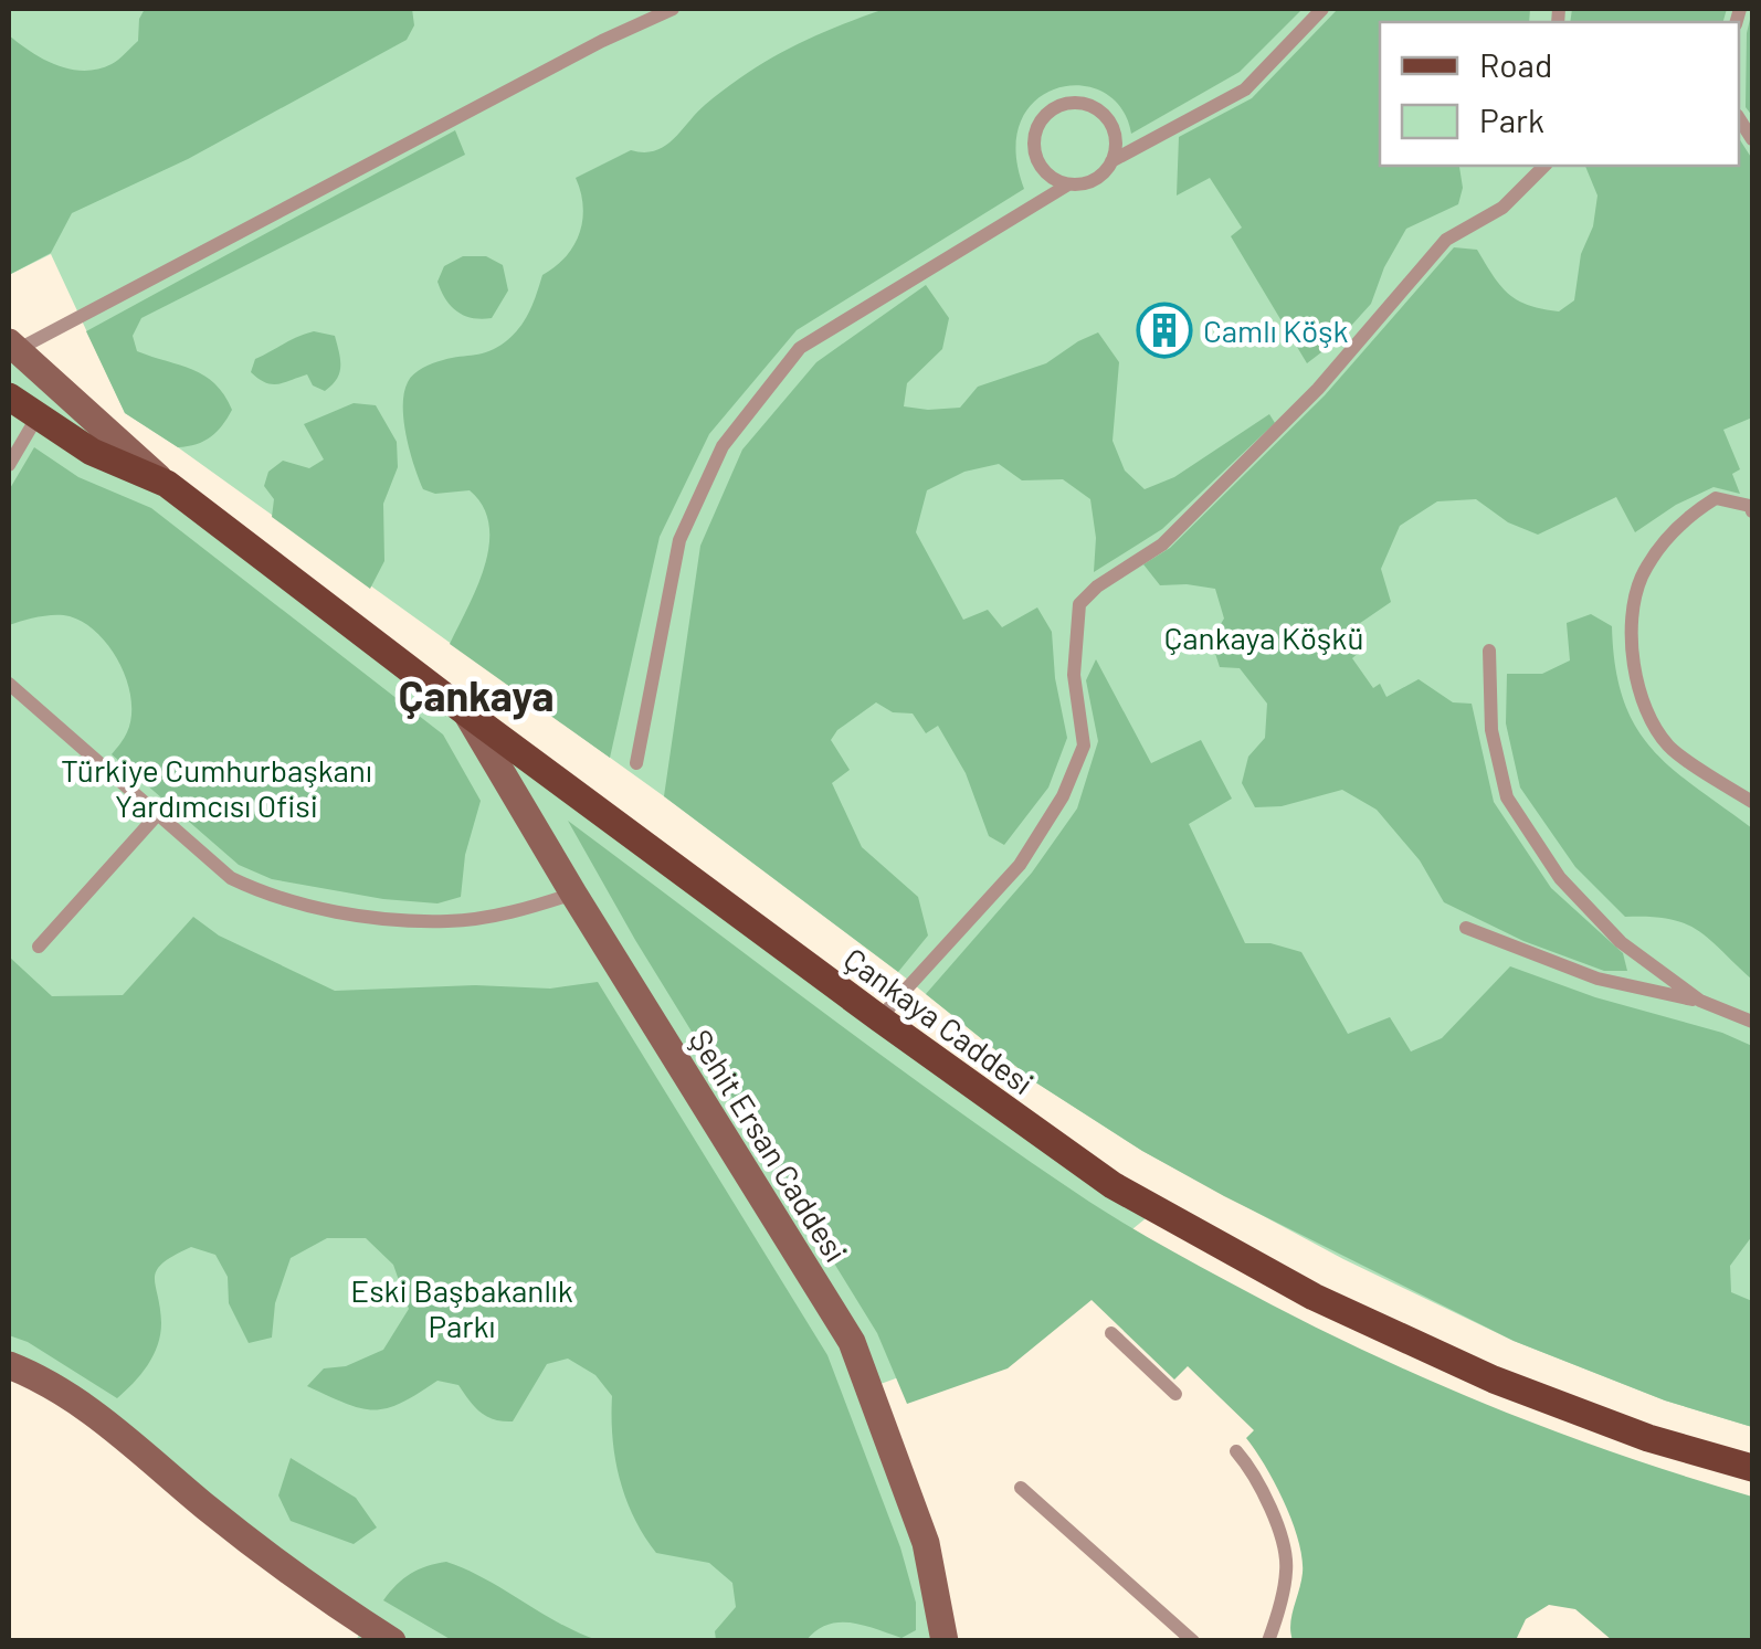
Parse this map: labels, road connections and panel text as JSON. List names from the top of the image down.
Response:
{
  "streets": {
    "main road": ["Çankaya Caddesi", "Şehit Ersan Caddesi"]
  },
  "crossings": [
    ["Çankaya Caddesi", "Şehit Ersan Caddesi"]
  ],
  "districts": ["Çankaya"],
  "parks": ["Çankaya Köşkü", "Türkiye Cumhurbaşkanı Yardımcısı Ofisi", "Eski Başbakanlık Parkı"],
  "places": {
    "building": ["Camlı Köşk"]
  },
  "legend": ["Road", "Park"]
}
